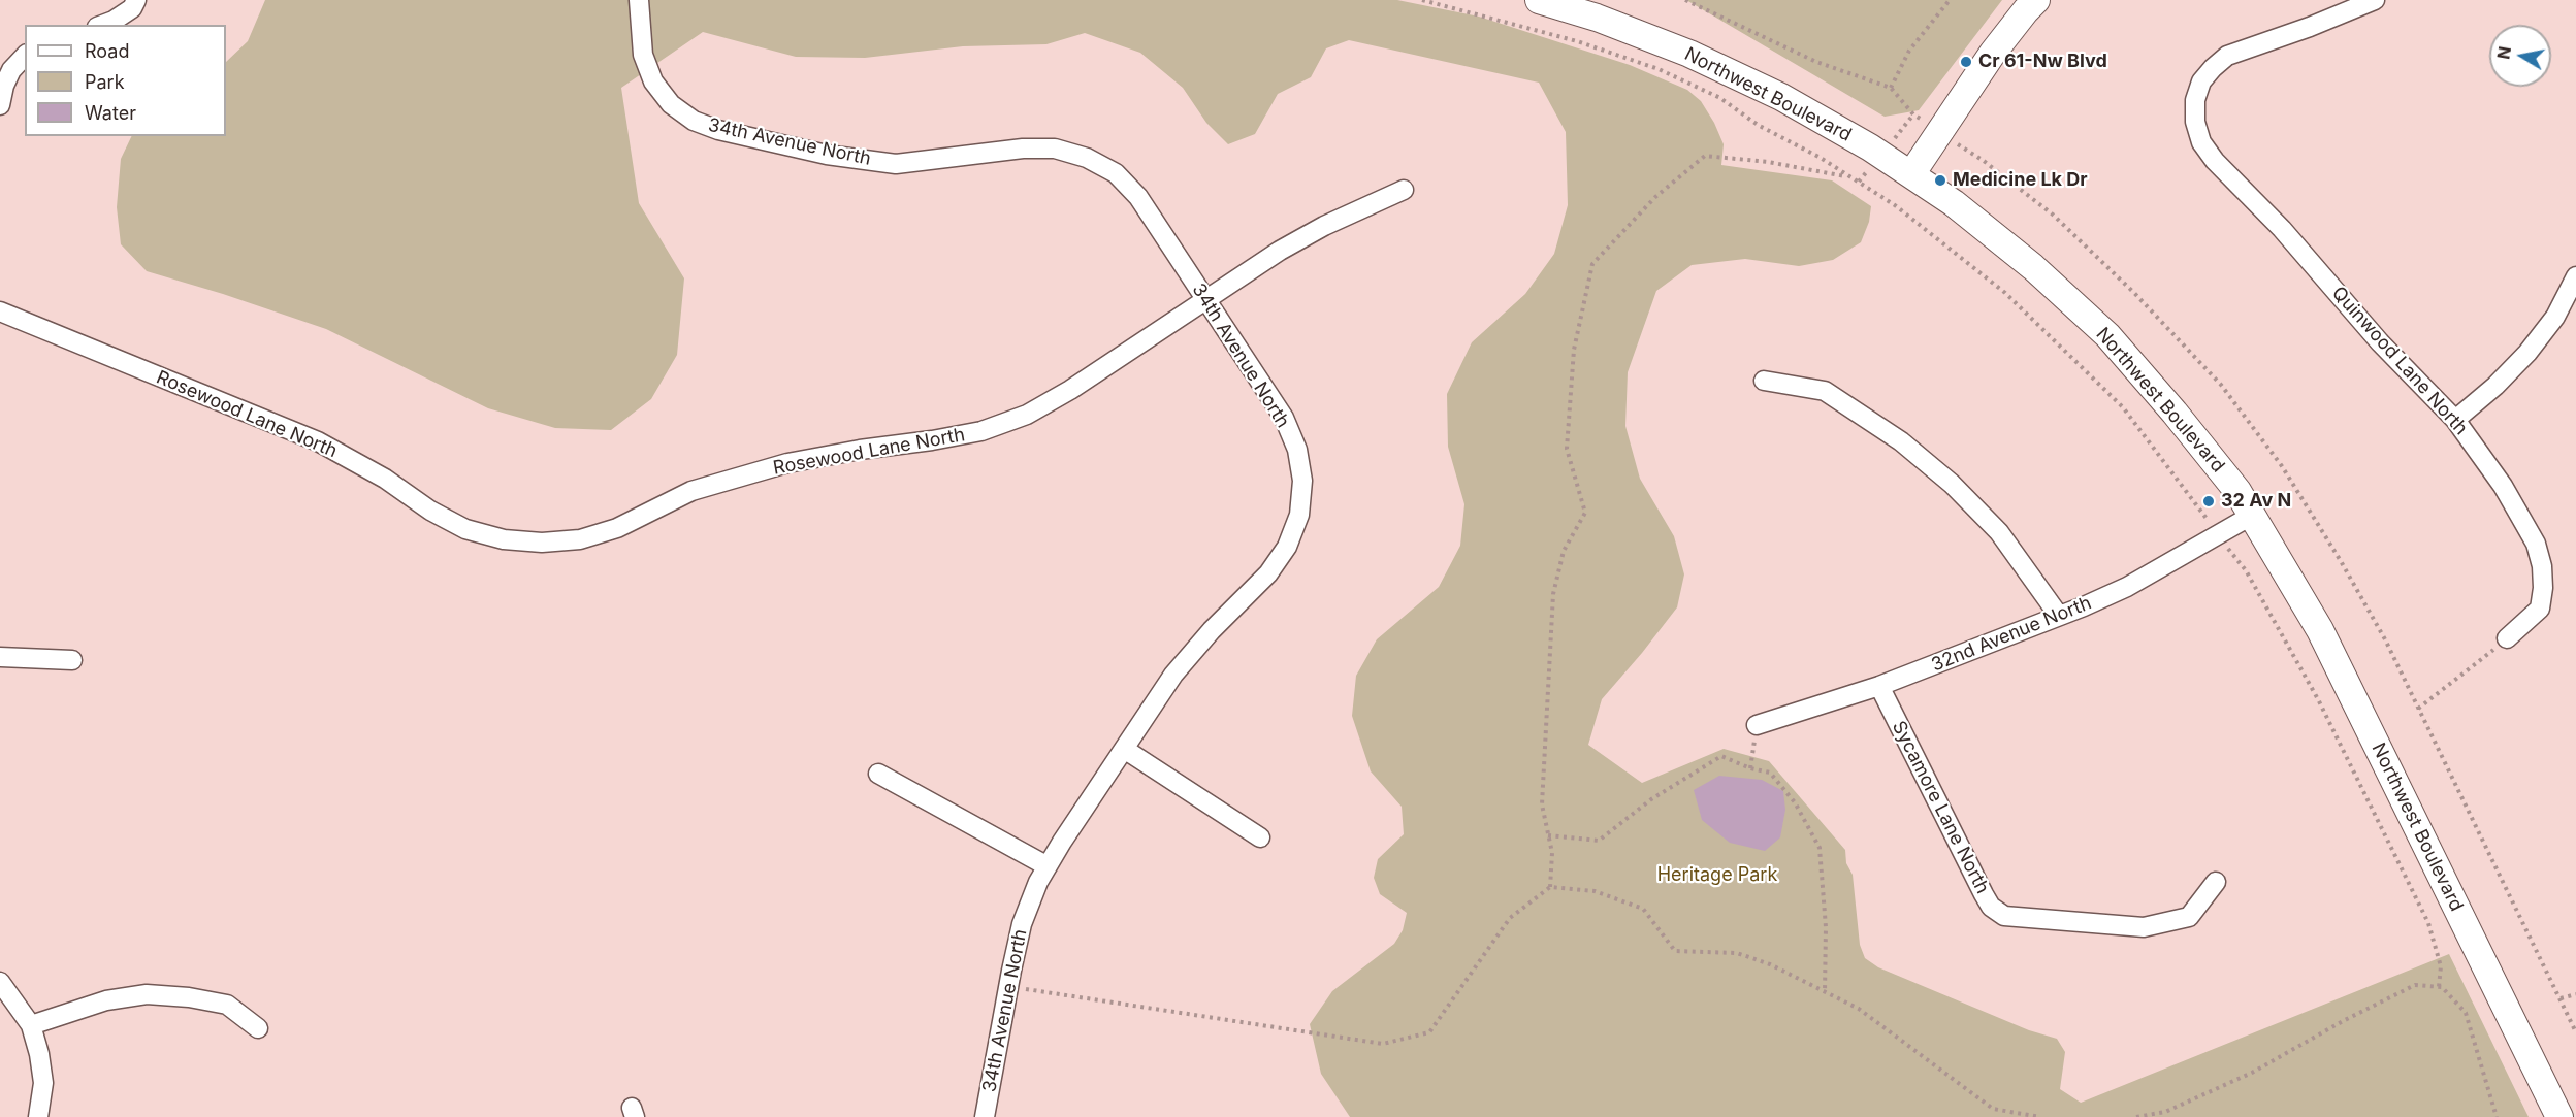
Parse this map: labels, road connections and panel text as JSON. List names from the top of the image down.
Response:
{
  "streets": {
    "main road": ["Northwest Boulevard"],
    "street": [
      "34th Avenue North",
      "Quinwood Lane North",
      "Rosewood Lane North",
      "32nd Avenue North",
      "Sycamore Lane North"
    ]
  },
  "crossings": [
    ["Northwest Boulevard", "32nd Avenue North"],
    ["34th Avenue North", "Rosewood Lane North"],
    ["32nd Avenue North", "Sycamore Lane North"]
  ],
  "parks": ["Heritage Park"],
  "places": ["Cr 61-Nw Blvd", "Medicine Lk Dr", "32 Av N"],
  "legend": ["Road", "Park", "Water"],
  "north": "left"
}
